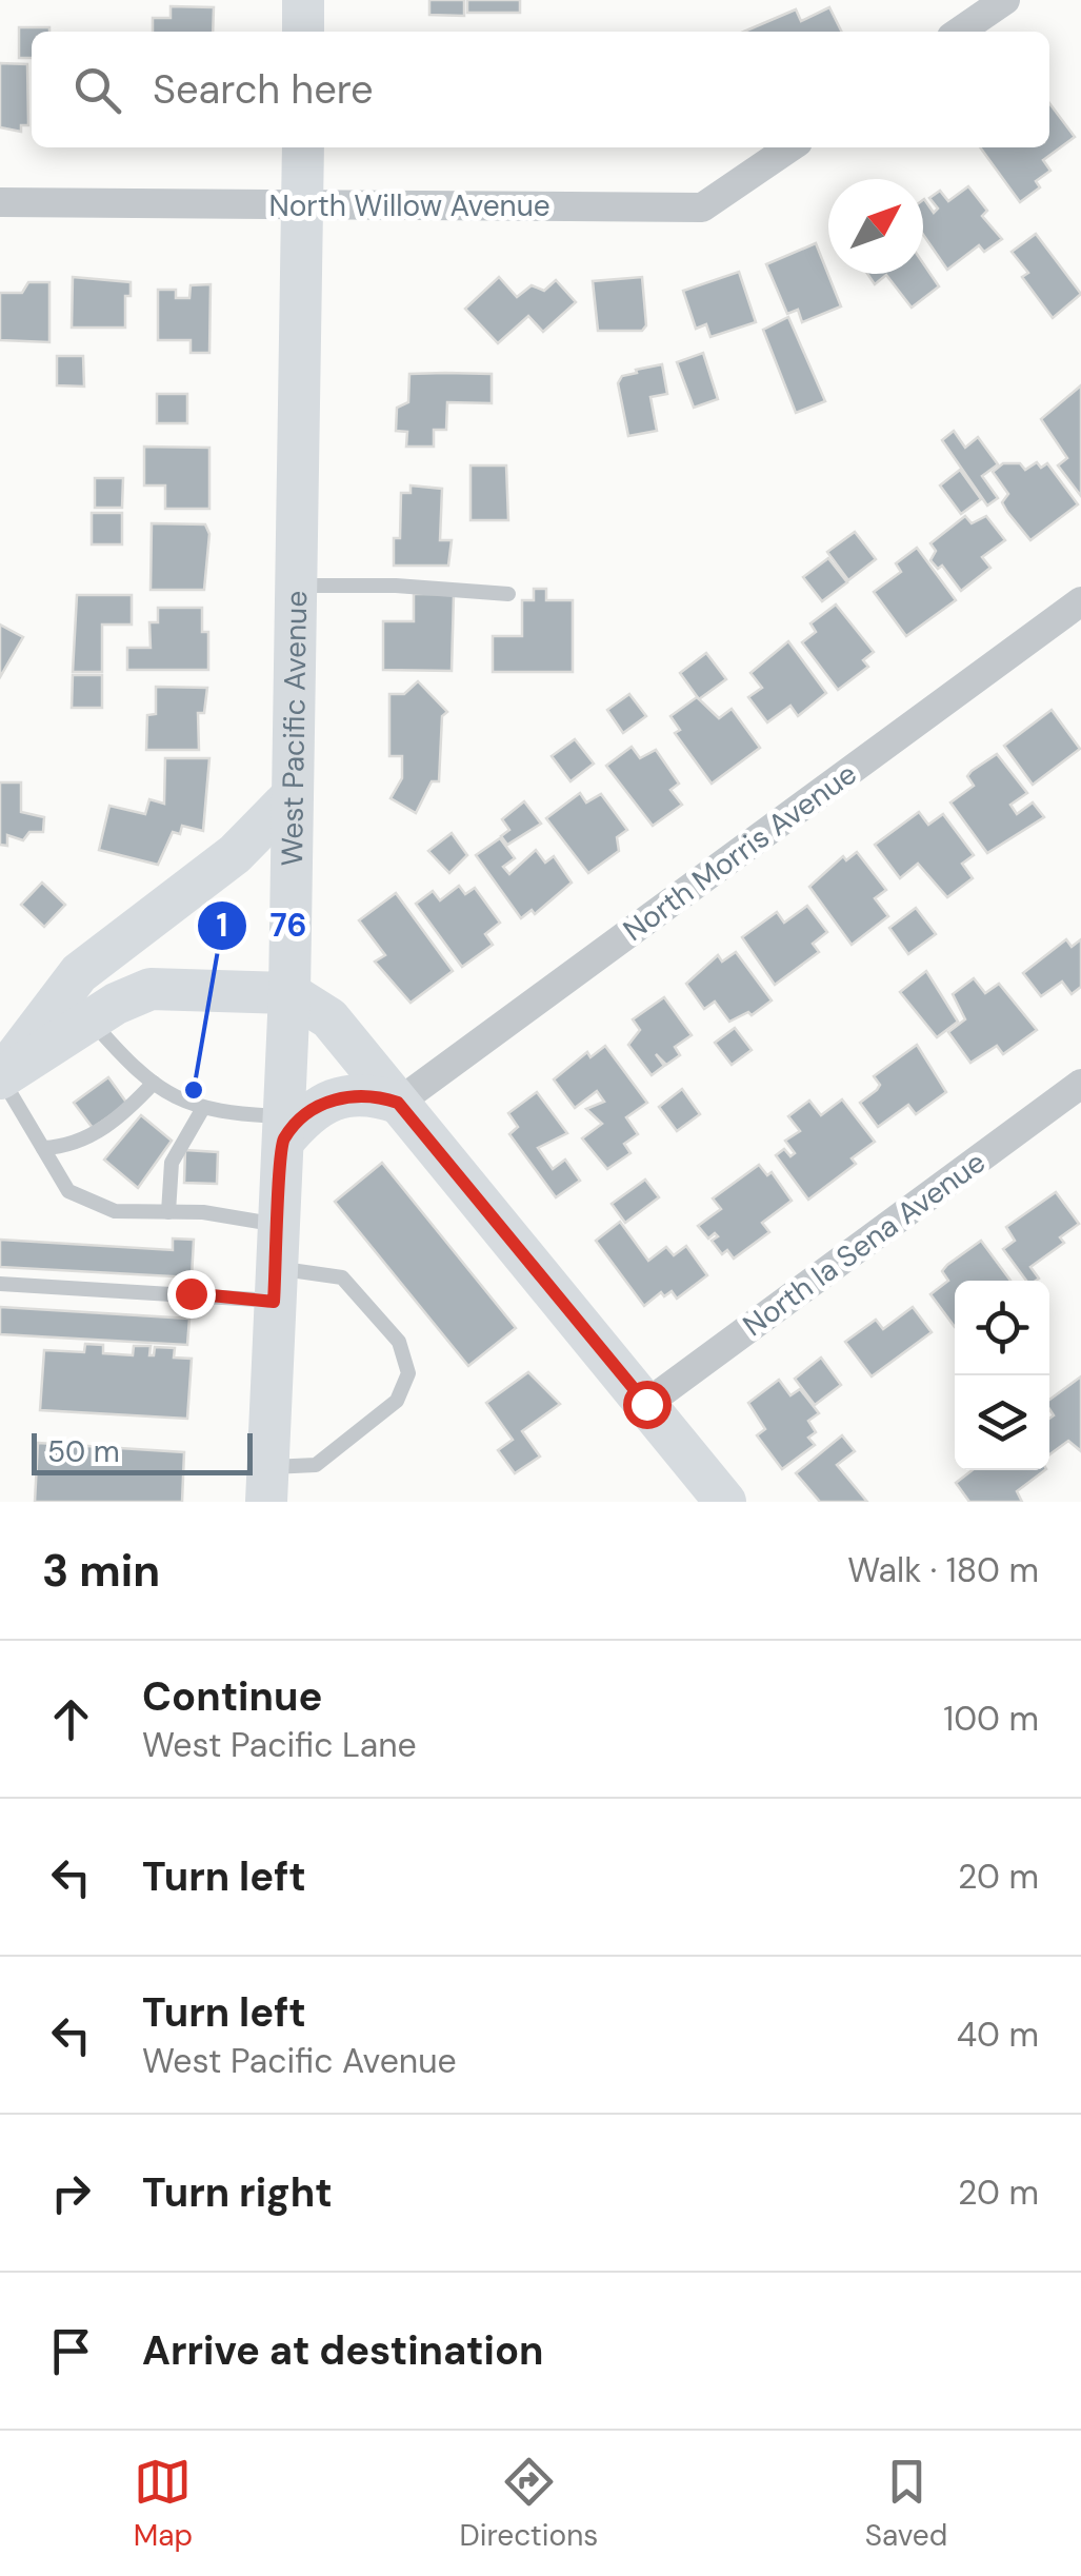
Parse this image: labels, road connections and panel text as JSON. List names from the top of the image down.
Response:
{
  "streets": {
    "street": [
      "North Willow Avenue",
      "West Pacific Avenue",
      "North Morris Avenue",
      "North la Sena Avenue"
    ]
  },
  "crossings": [
    ["North Willow Avenue", "West Pacific Avenue"]
  ],
  "places": ["76"],
  "scale_bar": "50 m",
  "north": "top right",
  "page": {
    "search": "Search here",
    "scale": "50 m",
    "heading": ["3 min", "Walk · 180 m"],
    "list": [
      ["Continue", "West Pacific Lane", "100 m"],
      ["Turn left", "20 m"],
      ["Turn left", "West Pacific Avenue", "40 m"],
      ["Turn right", "20 m"],
      "Arrive at destination"
    ],
    "nav": ["Map", "Directions", "Saved"]
  }
}
